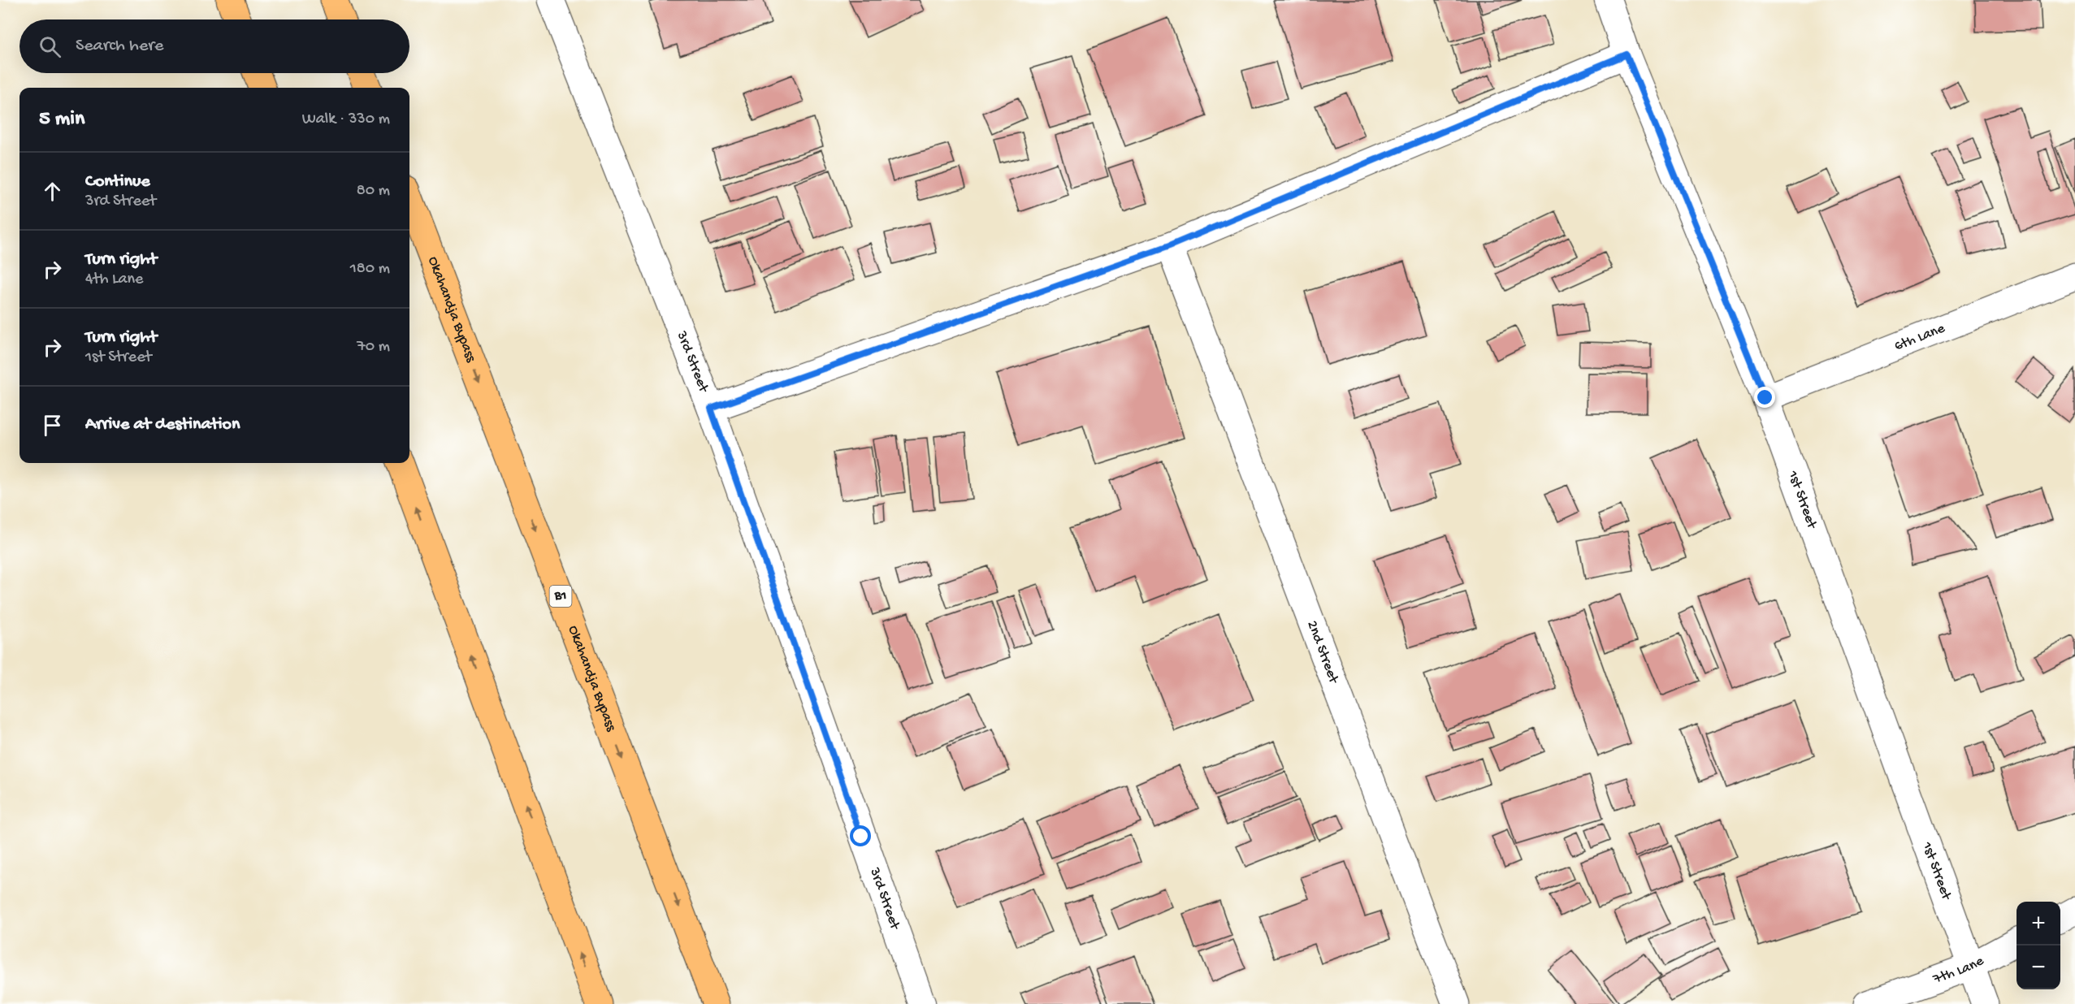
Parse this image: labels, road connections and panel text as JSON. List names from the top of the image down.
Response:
{
  "streets": {
    "highway": ["Okahandja Bypass", "B1"],
    "street": [
      "6th Lane",
      "3rd Street",
      "1st Street",
      "2nd Street",
      "7th Lane"
    ]
  },
  "crossings": [
    ["6th Lane", "1st Street"],
    ["1st Street", "7th Lane"]
  ],
  "page": {
    "search": "Search here",
    "heading": ["5 min", "Walk · 330 m"],
    "list": [
      ["Continue", "3rd Street", "80 m"],
      ["Turn right", "4th Lane", "180 m"],
      ["Turn right", "1st Street", "70 m"],
      "Arrive at destination"
    ],
    "map_buttons": ["+", "−"]
  }
}
